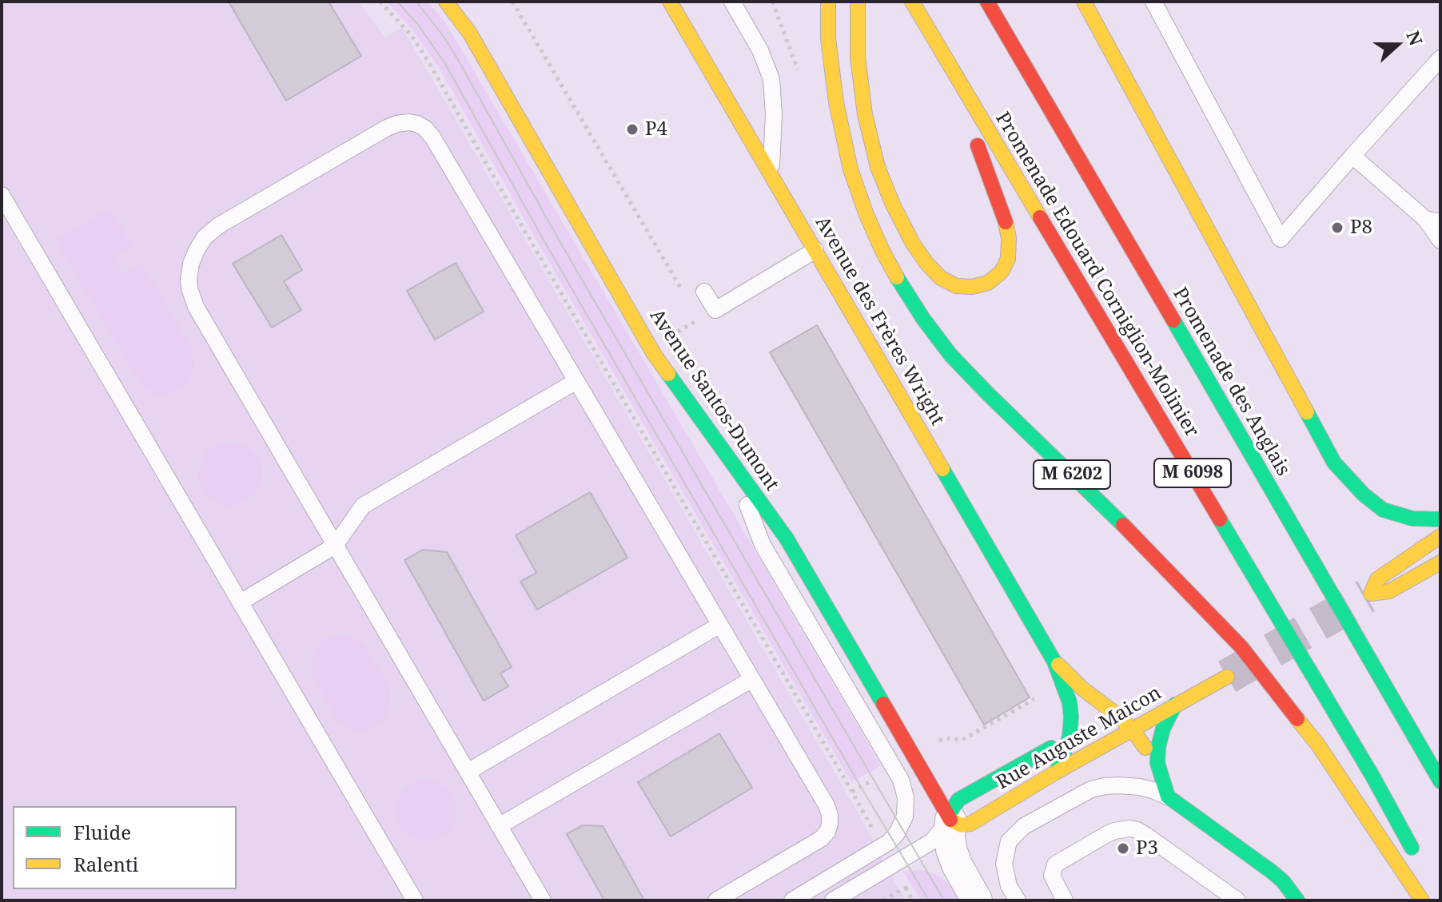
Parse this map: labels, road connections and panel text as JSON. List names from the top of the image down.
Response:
{
  "streets": {
    "main road": [
      "Promenade Edouard Corniglion-Molinier",
      "Avenue des Frères Wright",
      "Promenade des Anglais",
      "Avenue Santos-Dumont",
      "M 6098",
      "M 6202",
      "Rue Auguste Maicon"
    ]
  },
  "crossings": [
    ["Avenue des Frères Wright", "Rue Auguste Maicon"],
    ["Avenue Santos-Dumont", "Rue Auguste Maicon"]
  ],
  "places": ["P4", "P8", "P3"],
  "legend": ["Fluide", "Ralenti"],
  "north": "right"
}
